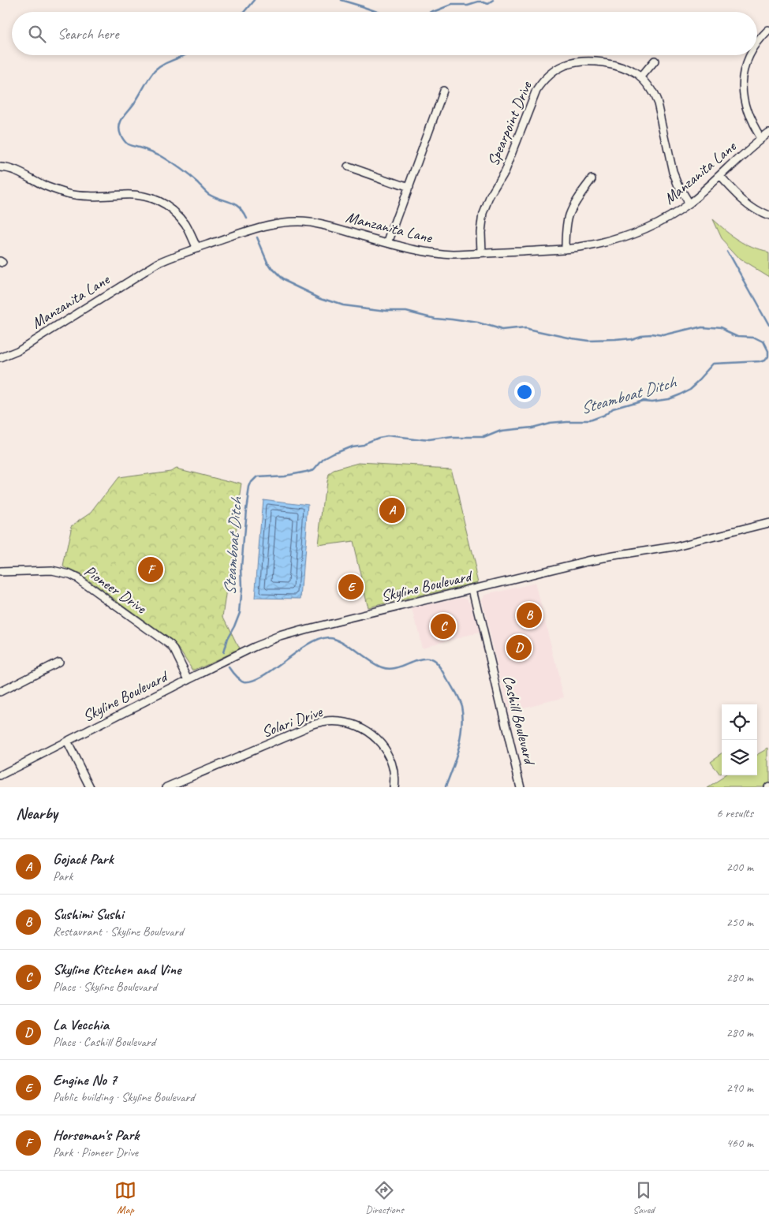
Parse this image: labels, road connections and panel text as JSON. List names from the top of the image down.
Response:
{
  "streets": {
    "street": [
      "Spearpoint Drive",
      "Manzanita Lane",
      "Skyline Boulevard",
      "Pioneer Drive",
      "Cashill Boulevard",
      "Solari Drive"
    ]
  },
  "crossings": [
    ["Spearpoint Drive", "Manzanita Lane"],
    ["Skyline Boulevard", "Pioneer Drive"],
    ["Skyline Boulevard", "Cashill Boulevard"]
  ],
  "water": ["Steamboat Ditch"],
  "page": {
    "search": "Search here",
    "pins": [
      "A",
      "F",
      "E",
      "B",
      "C",
      "D"
    ],
    "heading": ["Nearby", "6 results"],
    "list": [
      {
        "mark": "A",
        "name": "Gojack Park",
        "note": "Park",
        "value": "200 m"
      },
      {
        "mark": "B",
        "name": "Sushimi Sushi",
        "note": "Restaurant · Skyline Boulevard",
        "value": "250 m"
      },
      {
        "mark": "C",
        "name": "Skyline Kitchen and Vine",
        "note": "Place · Skyline Boulevard",
        "value": "280 m"
      },
      {
        "mark": "D",
        "name": "La Vecchia",
        "note": "Place · Cashill Boulevard",
        "value": "280 m"
      },
      {
        "mark": "E",
        "name": "Engine No 7",
        "note": "Public building · Skyline Boulevard",
        "value": "290 m"
      },
      {
        "mark": "F",
        "name": "Horseman's Park",
        "note": "Park · Pioneer Drive",
        "value": "460 m"
      }
    ],
    "nav": ["Map", "Directions", "Saved"]
  }
}
